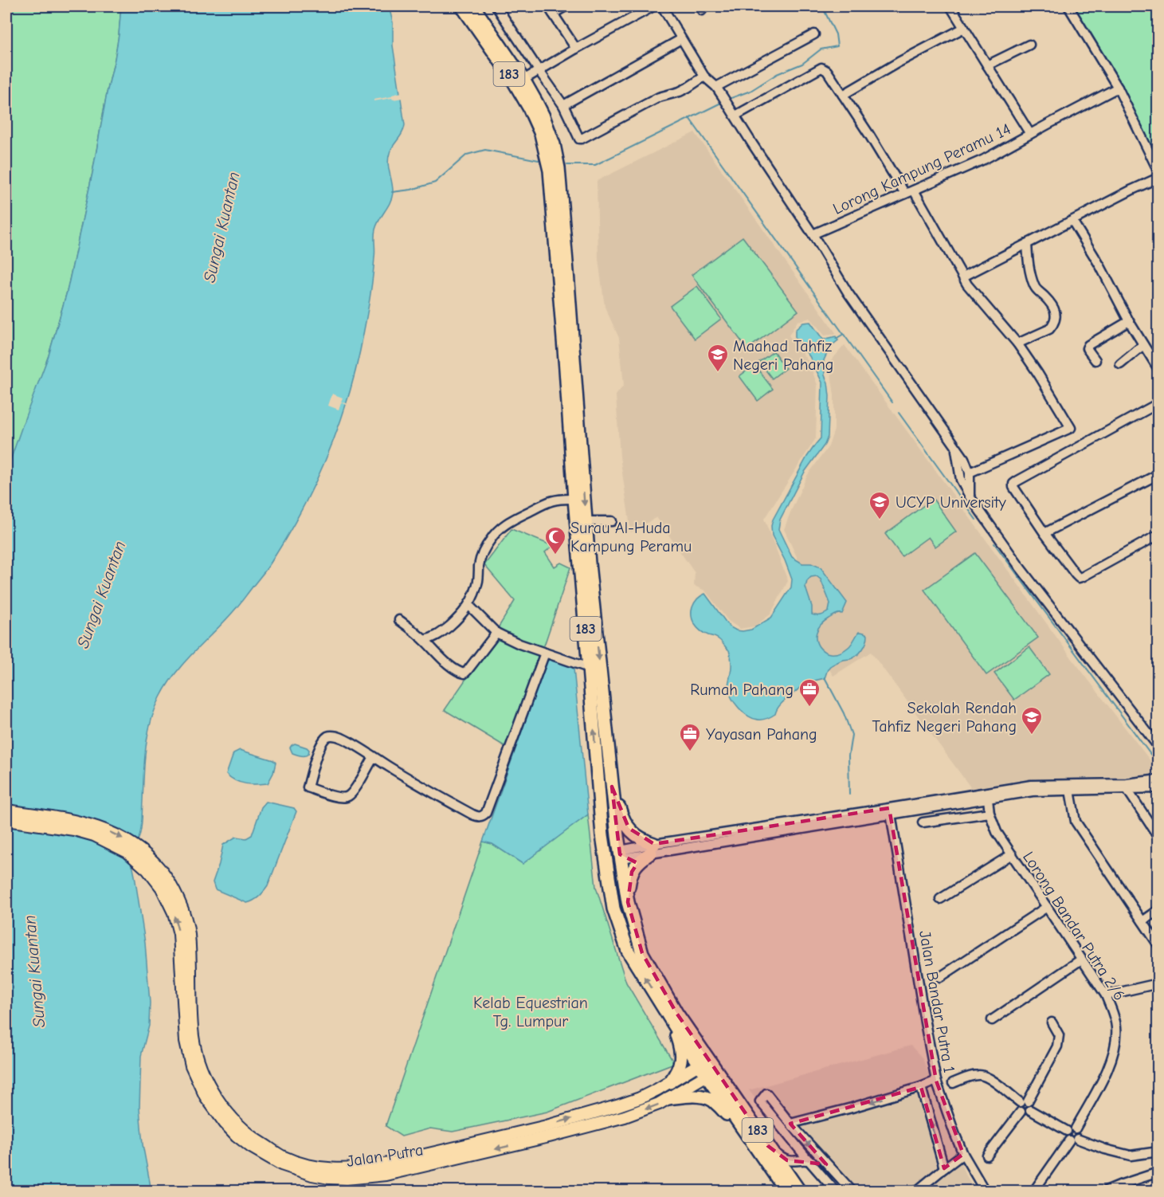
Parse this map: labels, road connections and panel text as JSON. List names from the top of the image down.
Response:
{
  "streets": {
    "highway": ["183"],
    "main road": ["Jalan Putra"],
    "street": ["Lorong Kampung Peramu 14", "Lorong Bandar Putra 2/6", "Jalan Bandar Putra 1"]
  },
  "crossings": [
    ["183", "Jalan Putra"]
  ],
  "water": ["Sungai Kuantan"],
  "parks": ["Kelab Equestrian Tg. Lumpur"],
  "places": {
    "school or university": ["Maahad Tahfiz Negeri Pahang", "UCYP University", "Sekolah Rendah Tahfiz Negeri Pahang"],
    "mosque": ["Surau Al-Huda Kampung Peramu"],
    "office": ["Rumah Pahang", "Yayasan Pahang"]
  }
}
